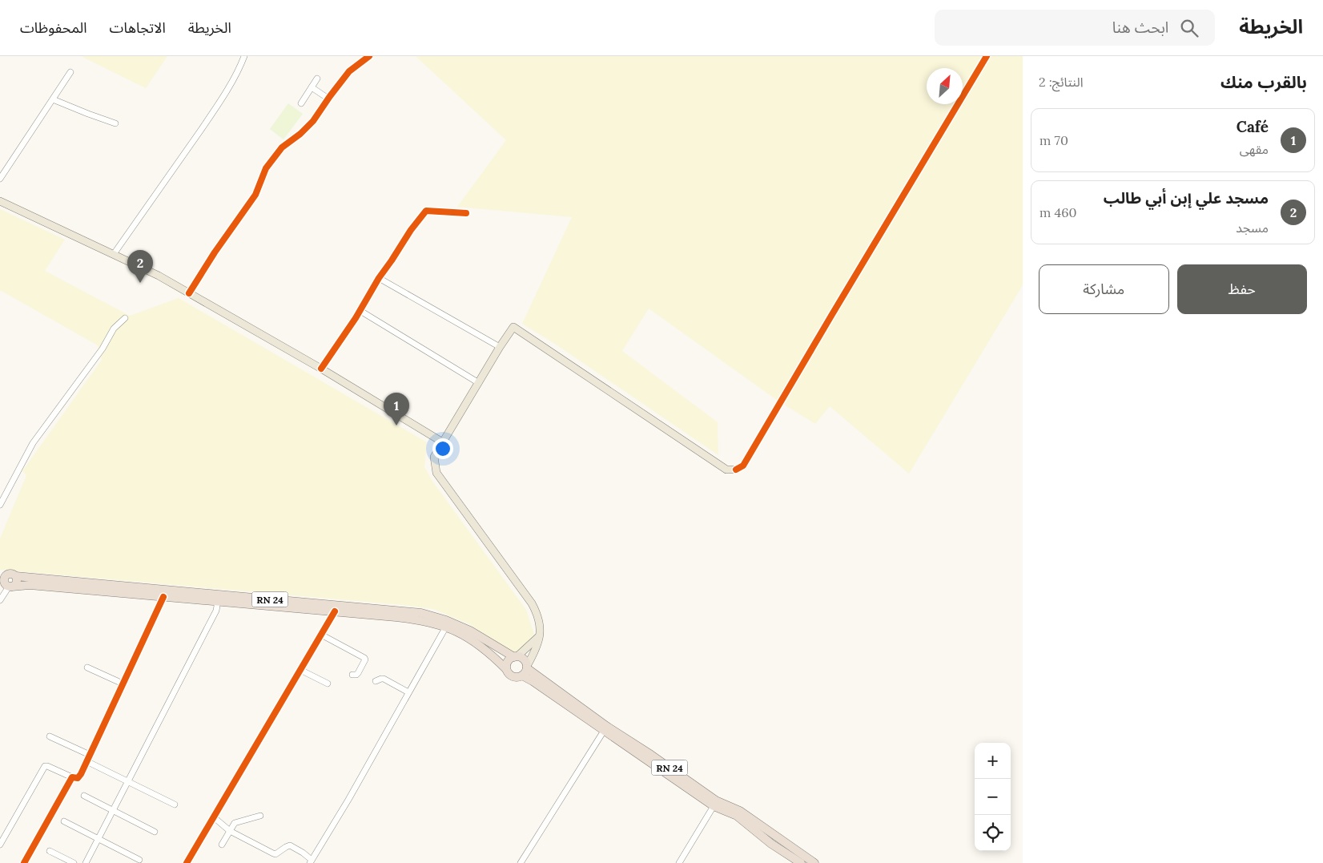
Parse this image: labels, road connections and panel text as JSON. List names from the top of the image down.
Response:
{
  "streets": {
    "highway": ["RN 24"]
  },
  "north": "top right",
  "page": {
    "header": "الخريطة",
    "search": "ابحث هنا",
    "nav": ["الخريطة", "الاتجاهات", "المحفوظات"],
    "heading": ["بالقرب منك", "النتائج: 2"],
    "list": [
      {
        "mark": "1",
        "name": "Café",
        "note": "مقهى",
        "value": "70 m"
      },
      {
        "mark": "2",
        "name": "مسجد علي إبن أبي طالب",
        "note": "مسجد",
        "value": "460 m"
      }
    ],
    "pins": ["2", "1"],
    "buttons": ["حفظ", "مشاركة"],
    "map_buttons": ["+", "−"]
  }
}
